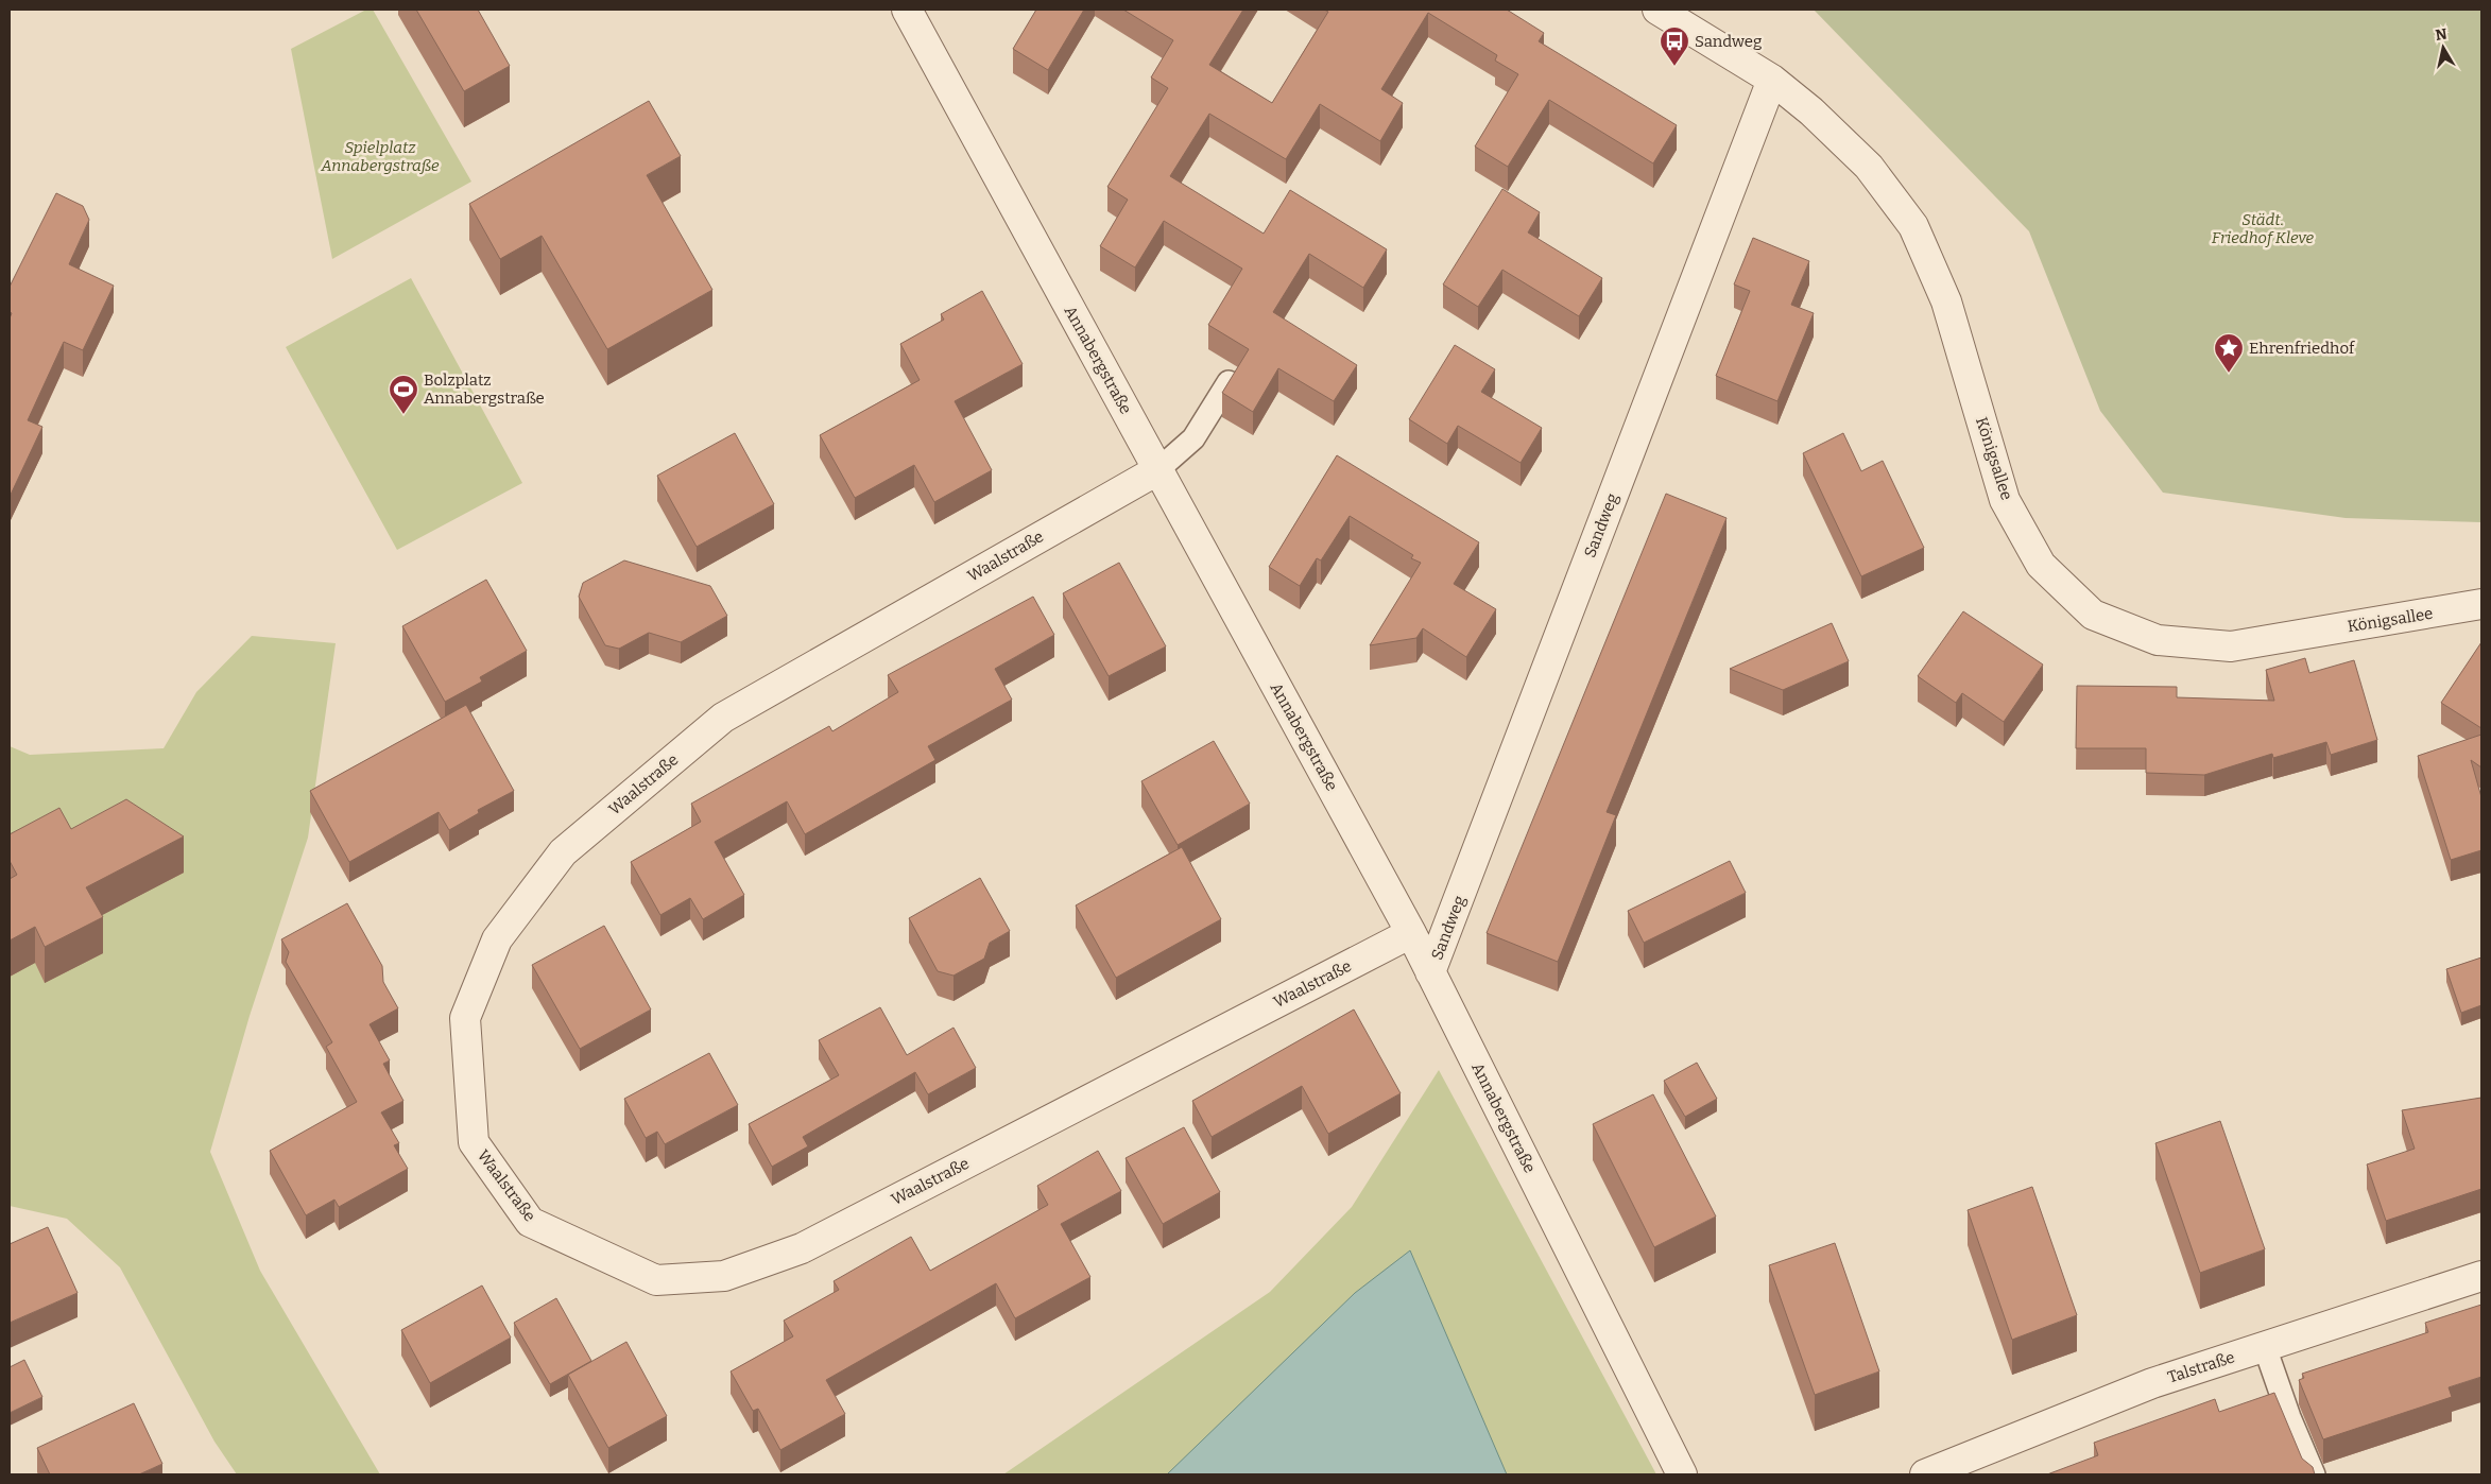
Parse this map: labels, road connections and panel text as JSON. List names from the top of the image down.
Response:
{
  "streets": {
    "street": [
      "Annabergstraße",
      "Königsallee",
      "Sandweg",
      "Waalstraße",
      "Talstraße"
    ]
  },
  "crossings": [
    ["Annabergstraße", "Sandweg"],
    ["Annabergstraße", "Waalstraße"],
    ["Königsallee", "Sandweg"]
  ],
  "parks": ["Spielplatz Annabergstraße", "Städt. Friedhof Kleve"],
  "places": {
    "bus stop": ["Sandweg"],
    "place": ["Ehrenfriedhof"],
    "sports": ["Bolzplatz Annabergstraße"]
  },
  "north": "top"
}
